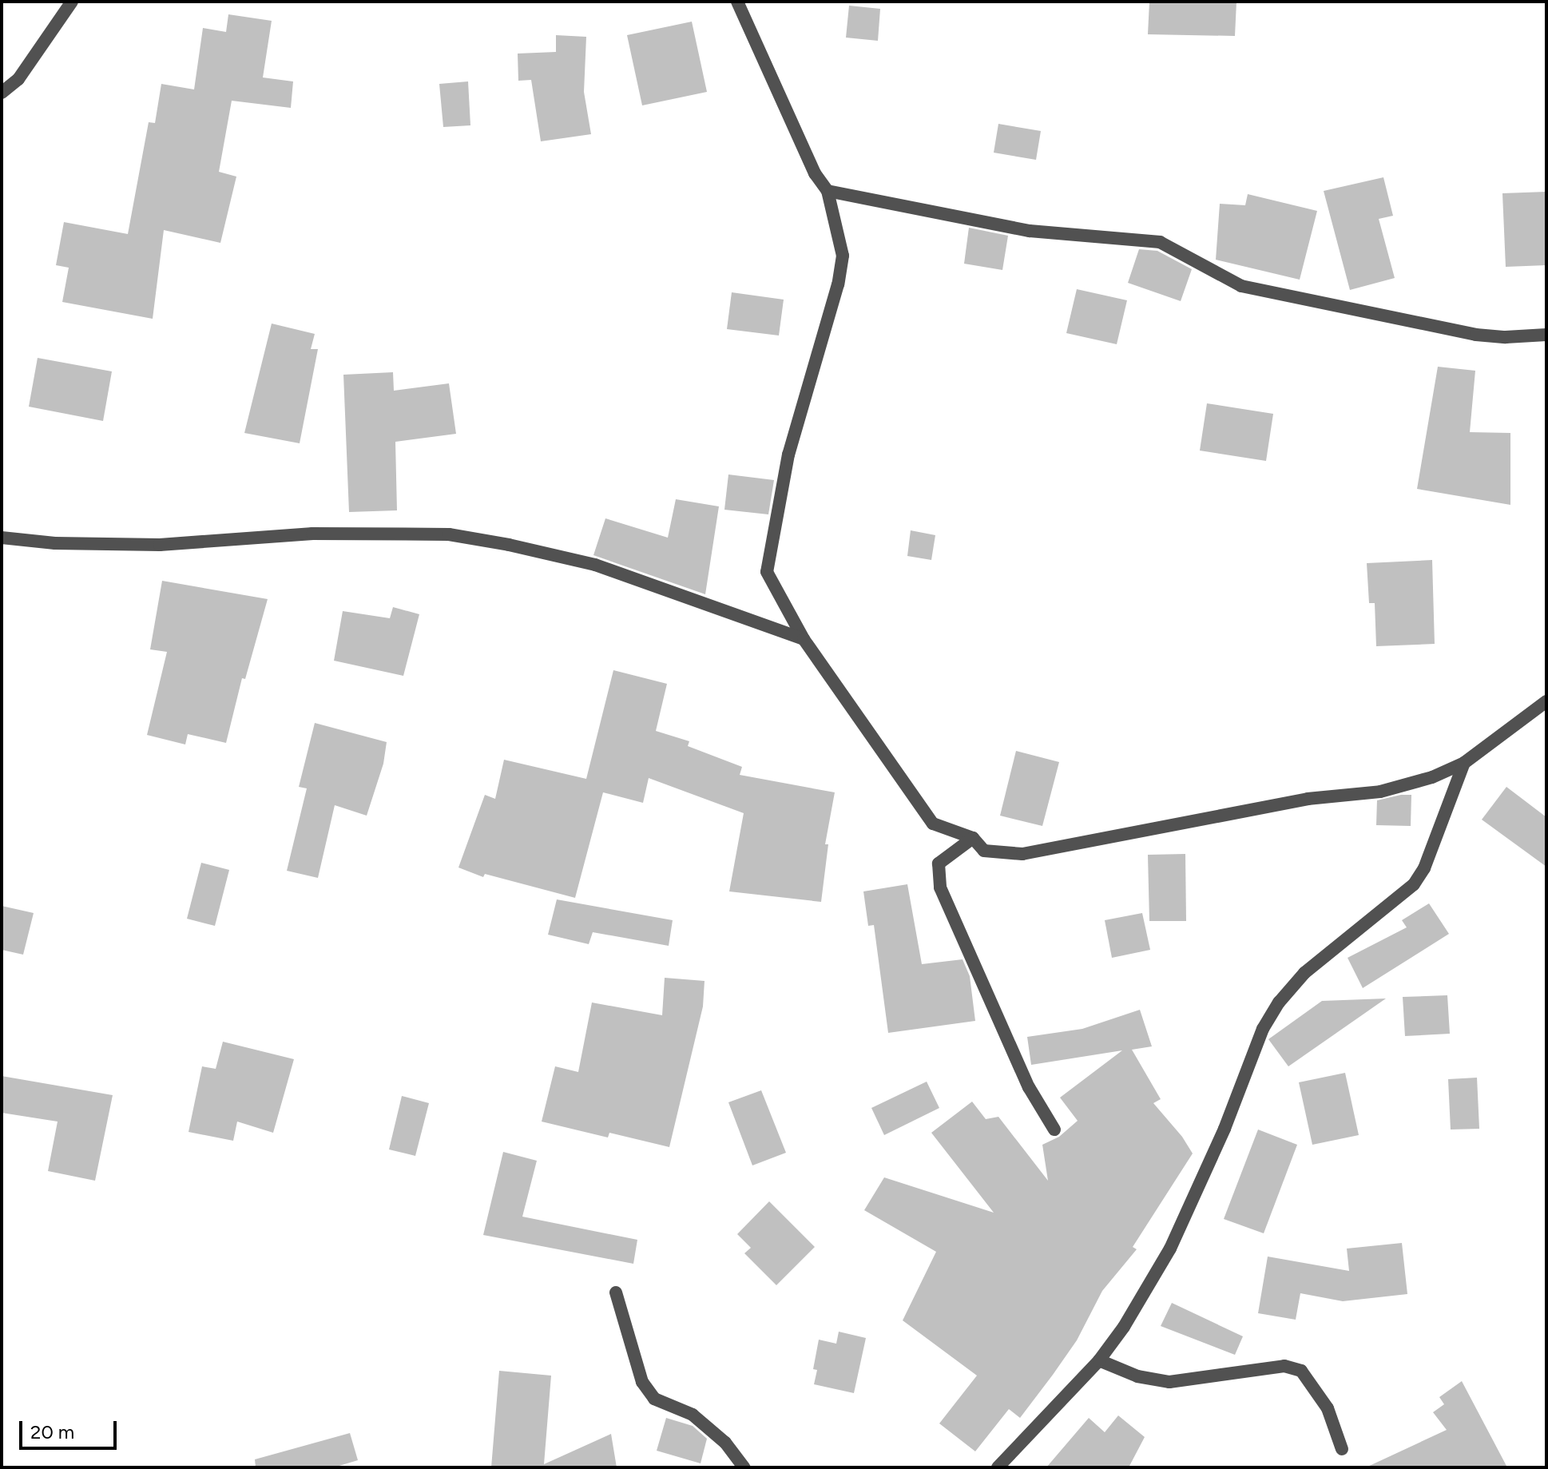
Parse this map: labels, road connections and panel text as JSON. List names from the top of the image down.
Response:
{
  "scale_bar": "20 m"
}
